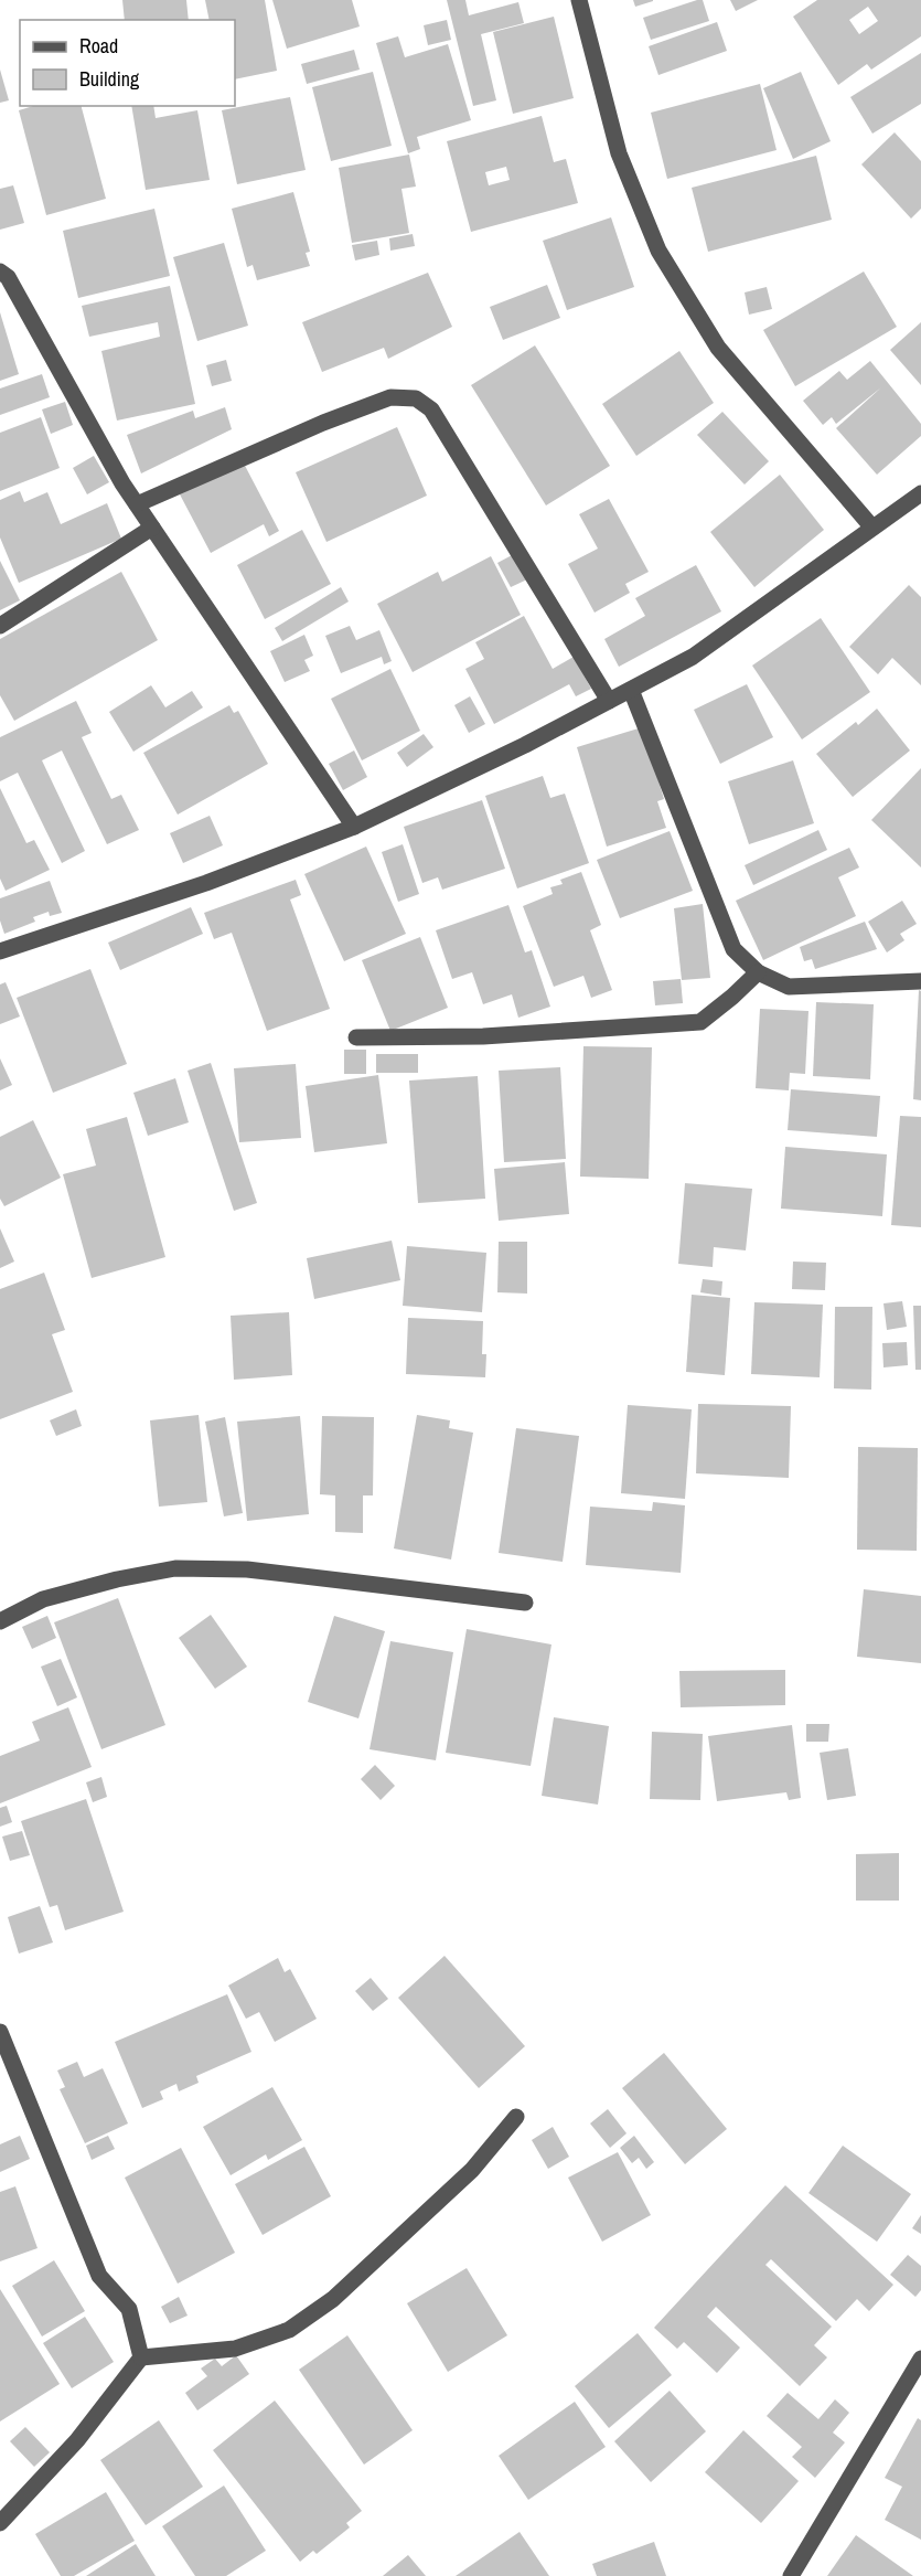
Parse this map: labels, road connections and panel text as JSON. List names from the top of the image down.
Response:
{
  "legend": ["Road", "Building"]
}
